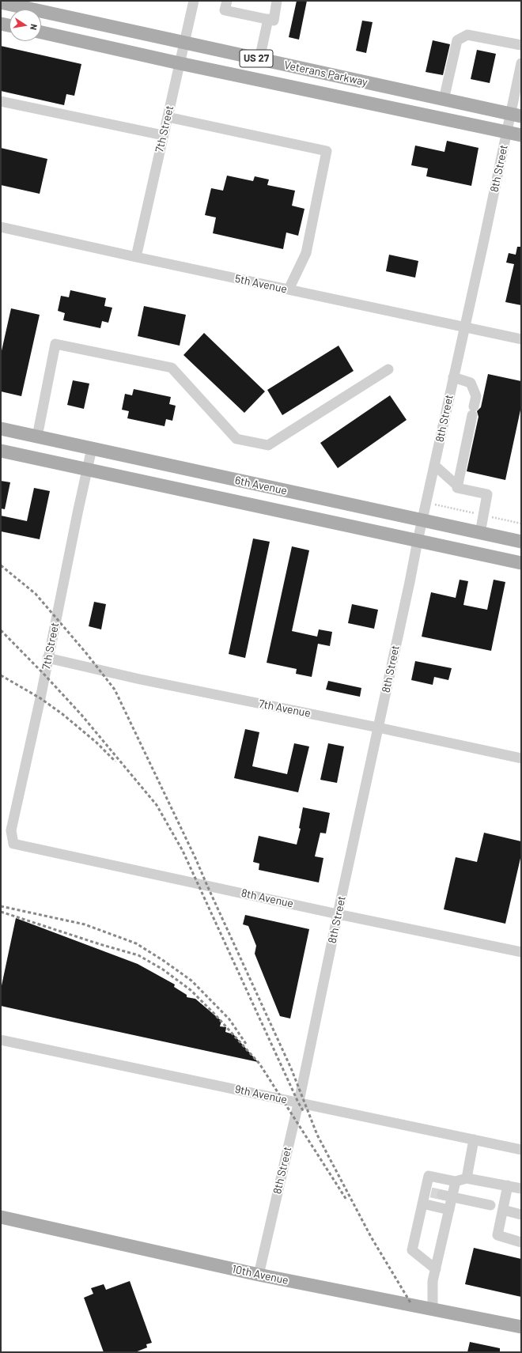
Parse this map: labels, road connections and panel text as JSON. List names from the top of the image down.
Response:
{
  "streets": {
    "main road": [
      "US 27",
      "Veterans Parkway",
      "6th Avenue",
      "10th Avenue"
    ],
    "street": [
      "7th Street",
      "8th Street",
      "5th Avenue",
      "7th Avenue",
      "8th Avenue",
      "9th Avenue"
    ]
  },
  "crossings": [
    ["Veterans Parkway", "7th Street"],
    ["Veterans Parkway", "8th Street"],
    ["7th Street", "5th Avenue"],
    ["7th Street", "6th Avenue"],
    ["7th Street", "7th Avenue"],
    ["7th Street", "8th Avenue"],
    ["8th Street", "5th Avenue"],
    ["8th Street", "6th Avenue"],
    ["8th Street", "7th Avenue"],
    ["8th Street", "8th Avenue"],
    ["8th Street", "9th Avenue"],
    ["8th Street", "10th Avenue"]
  ],
  "north": "right"
}
